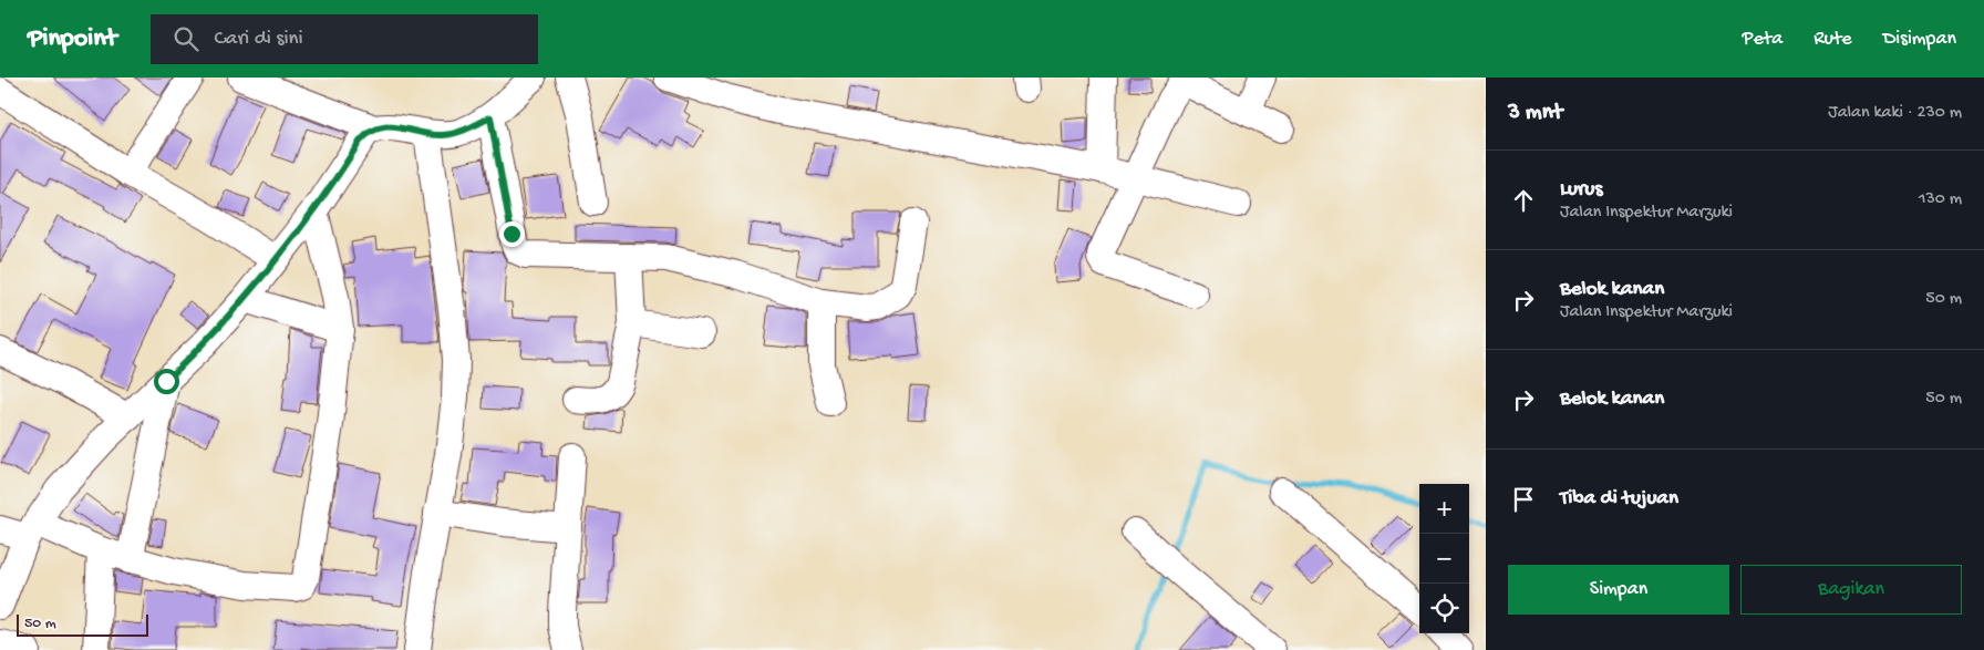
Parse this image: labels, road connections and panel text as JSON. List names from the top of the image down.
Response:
{
  "scale_bar": "50 m",
  "page": {
    "header": "Pinpoint",
    "search": "Cari di sini",
    "nav": ["Peta", "Rute", "Disimpan"],
    "heading": ["3 mnt", "Jalan kaki · 230 m"],
    "list": [
      ["Lurus", "Jalan Inspektur Marzuki", "130 m"],
      ["Belok kanan", "Jalan Inspektur Marzuki", "50 m"],
      ["Belok kanan", "50 m"],
      "Tiba di tujuan"
    ],
    "map_buttons": ["+", "−"],
    "buttons": ["Simpan", "Bagikan"],
    "scale": "50 m"
  }
}
